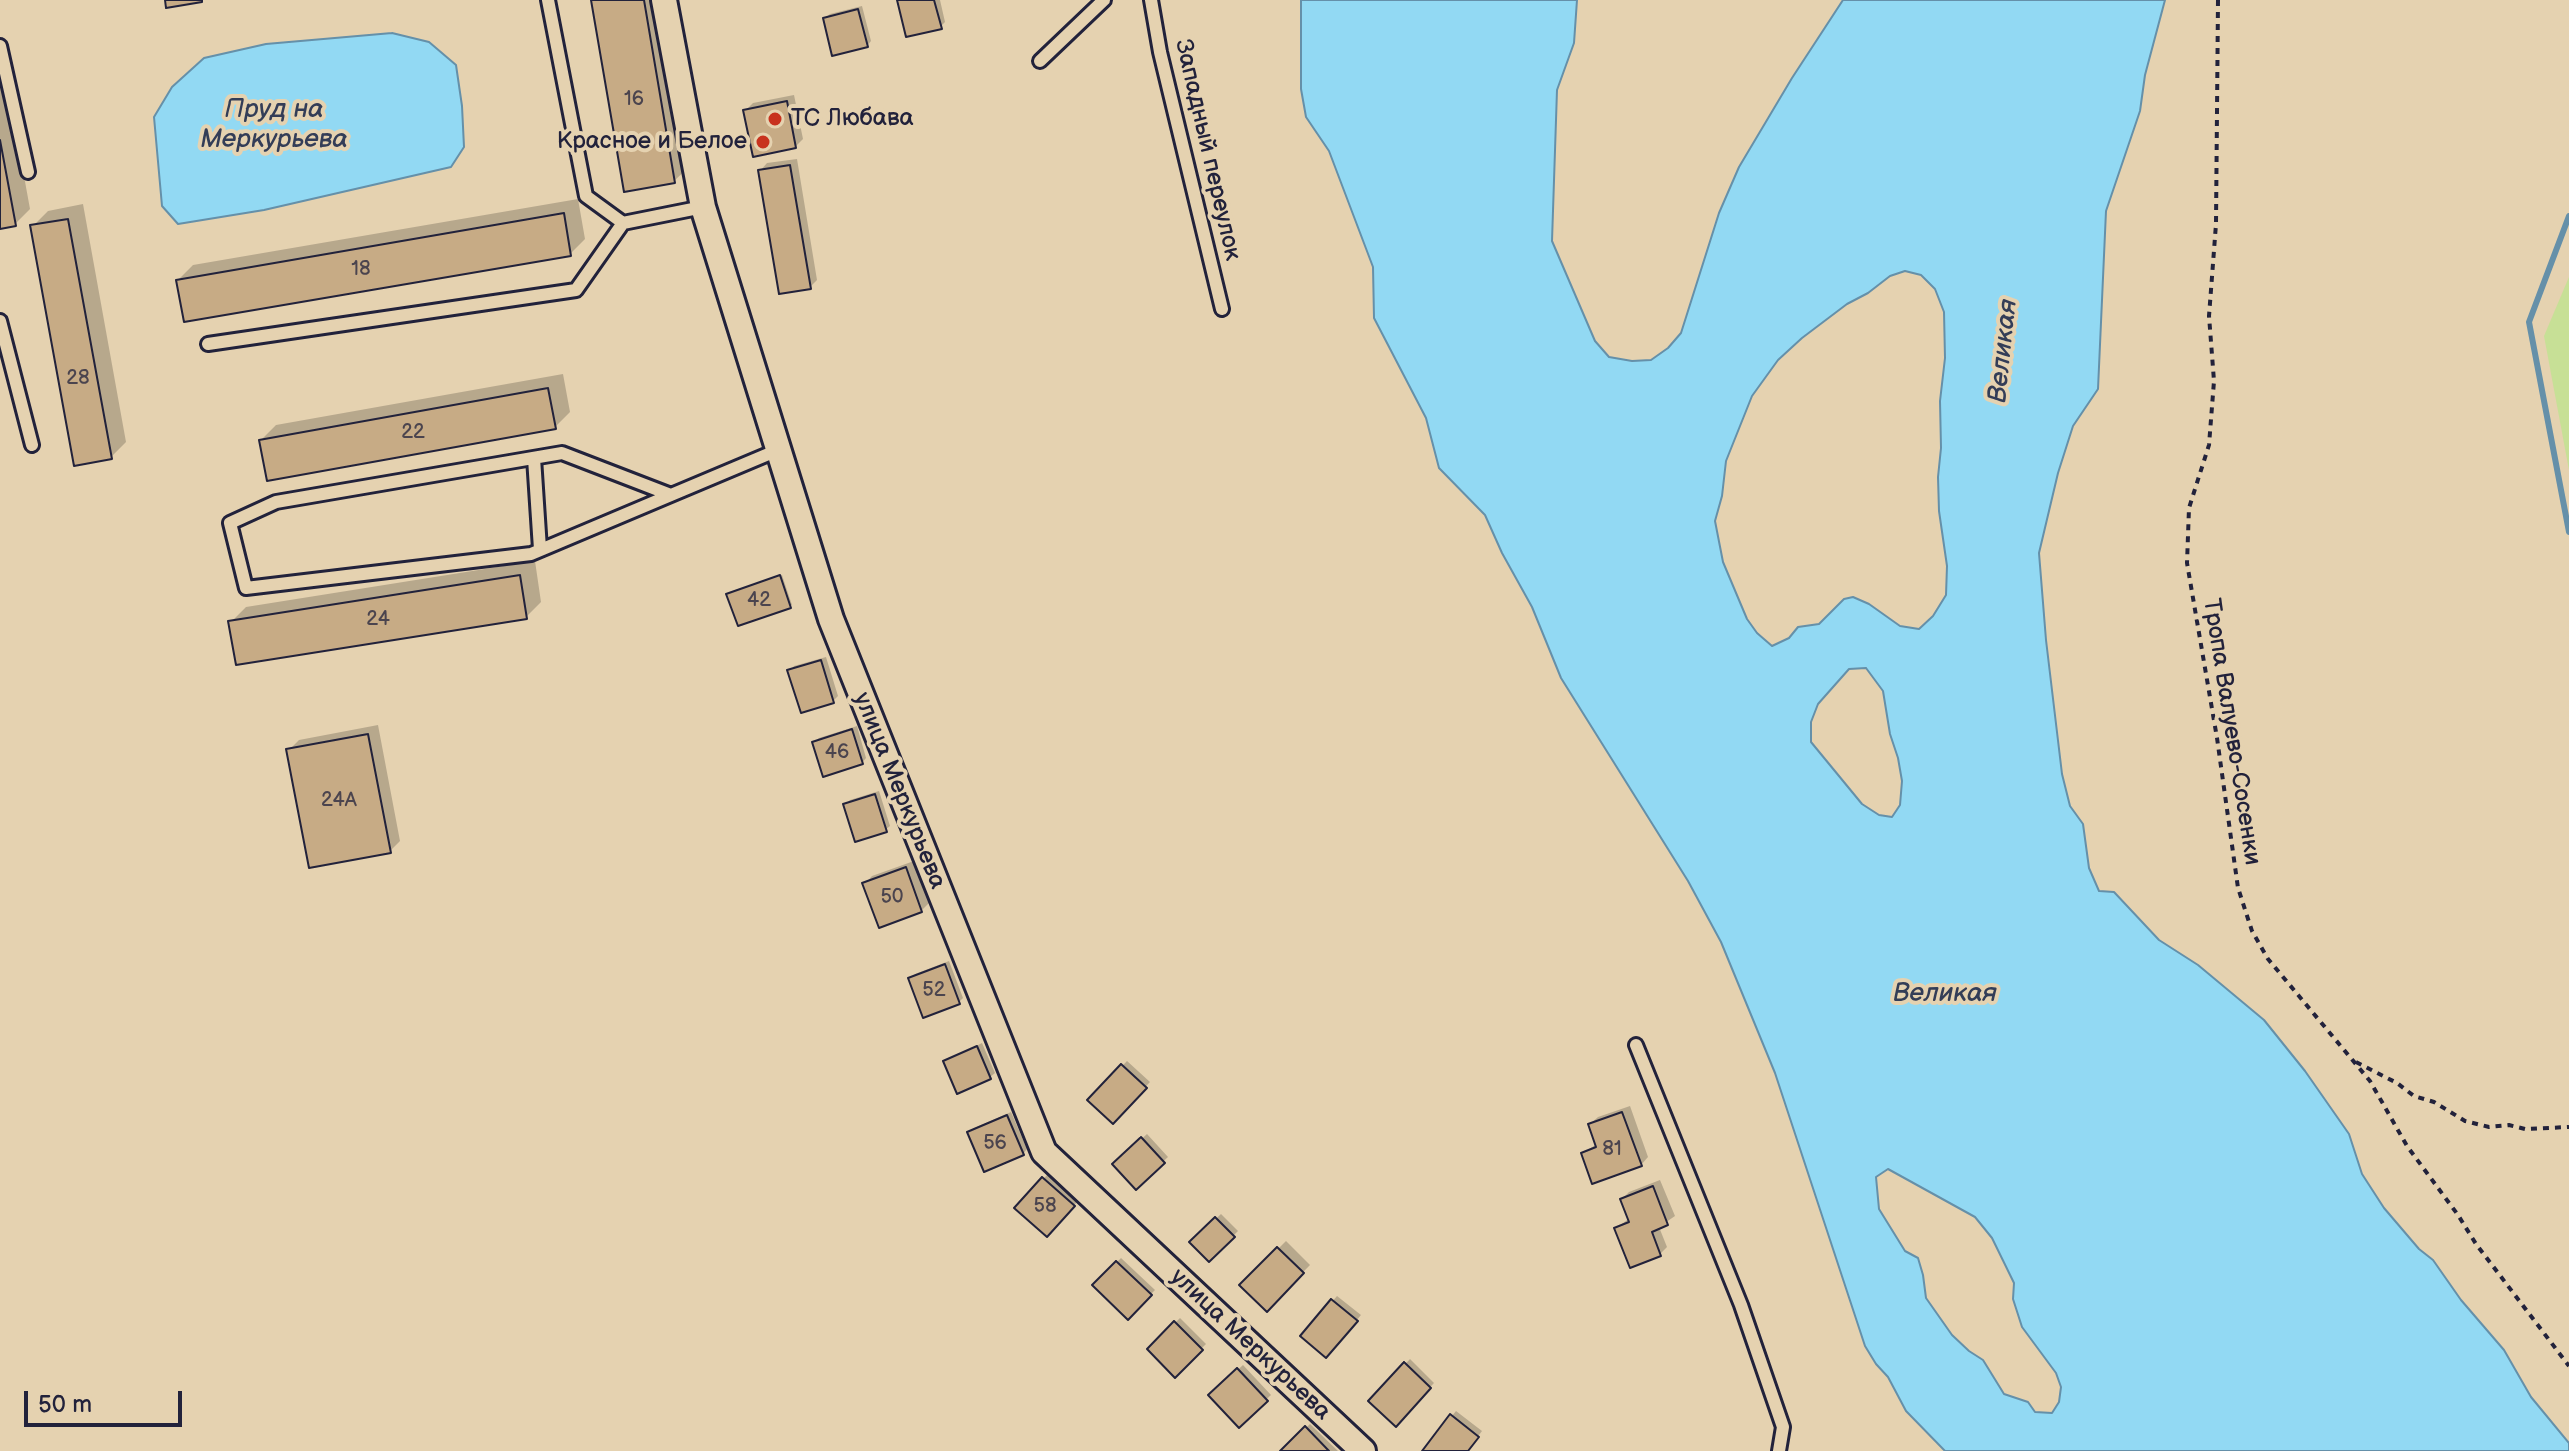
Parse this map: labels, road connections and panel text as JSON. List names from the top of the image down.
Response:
{
  "streets": {
    "street": ["улица Меркурьева"],
    "lane": ["Западный переулок"],
    "path": ["Тропа Валуево-Сосенки"]
  },
  "water": ["Пруд на Меркурьева", "Великая"],
  "places": ["ТС Любава", "Красное и Белое"],
  "house_numbers": [
    "16",
    "18",
    "28",
    "22",
    "42",
    "24",
    "46",
    "24А",
    "50",
    "52",
    "56",
    "81",
    "58"
  ],
  "scale_bar": "50 m"
}
